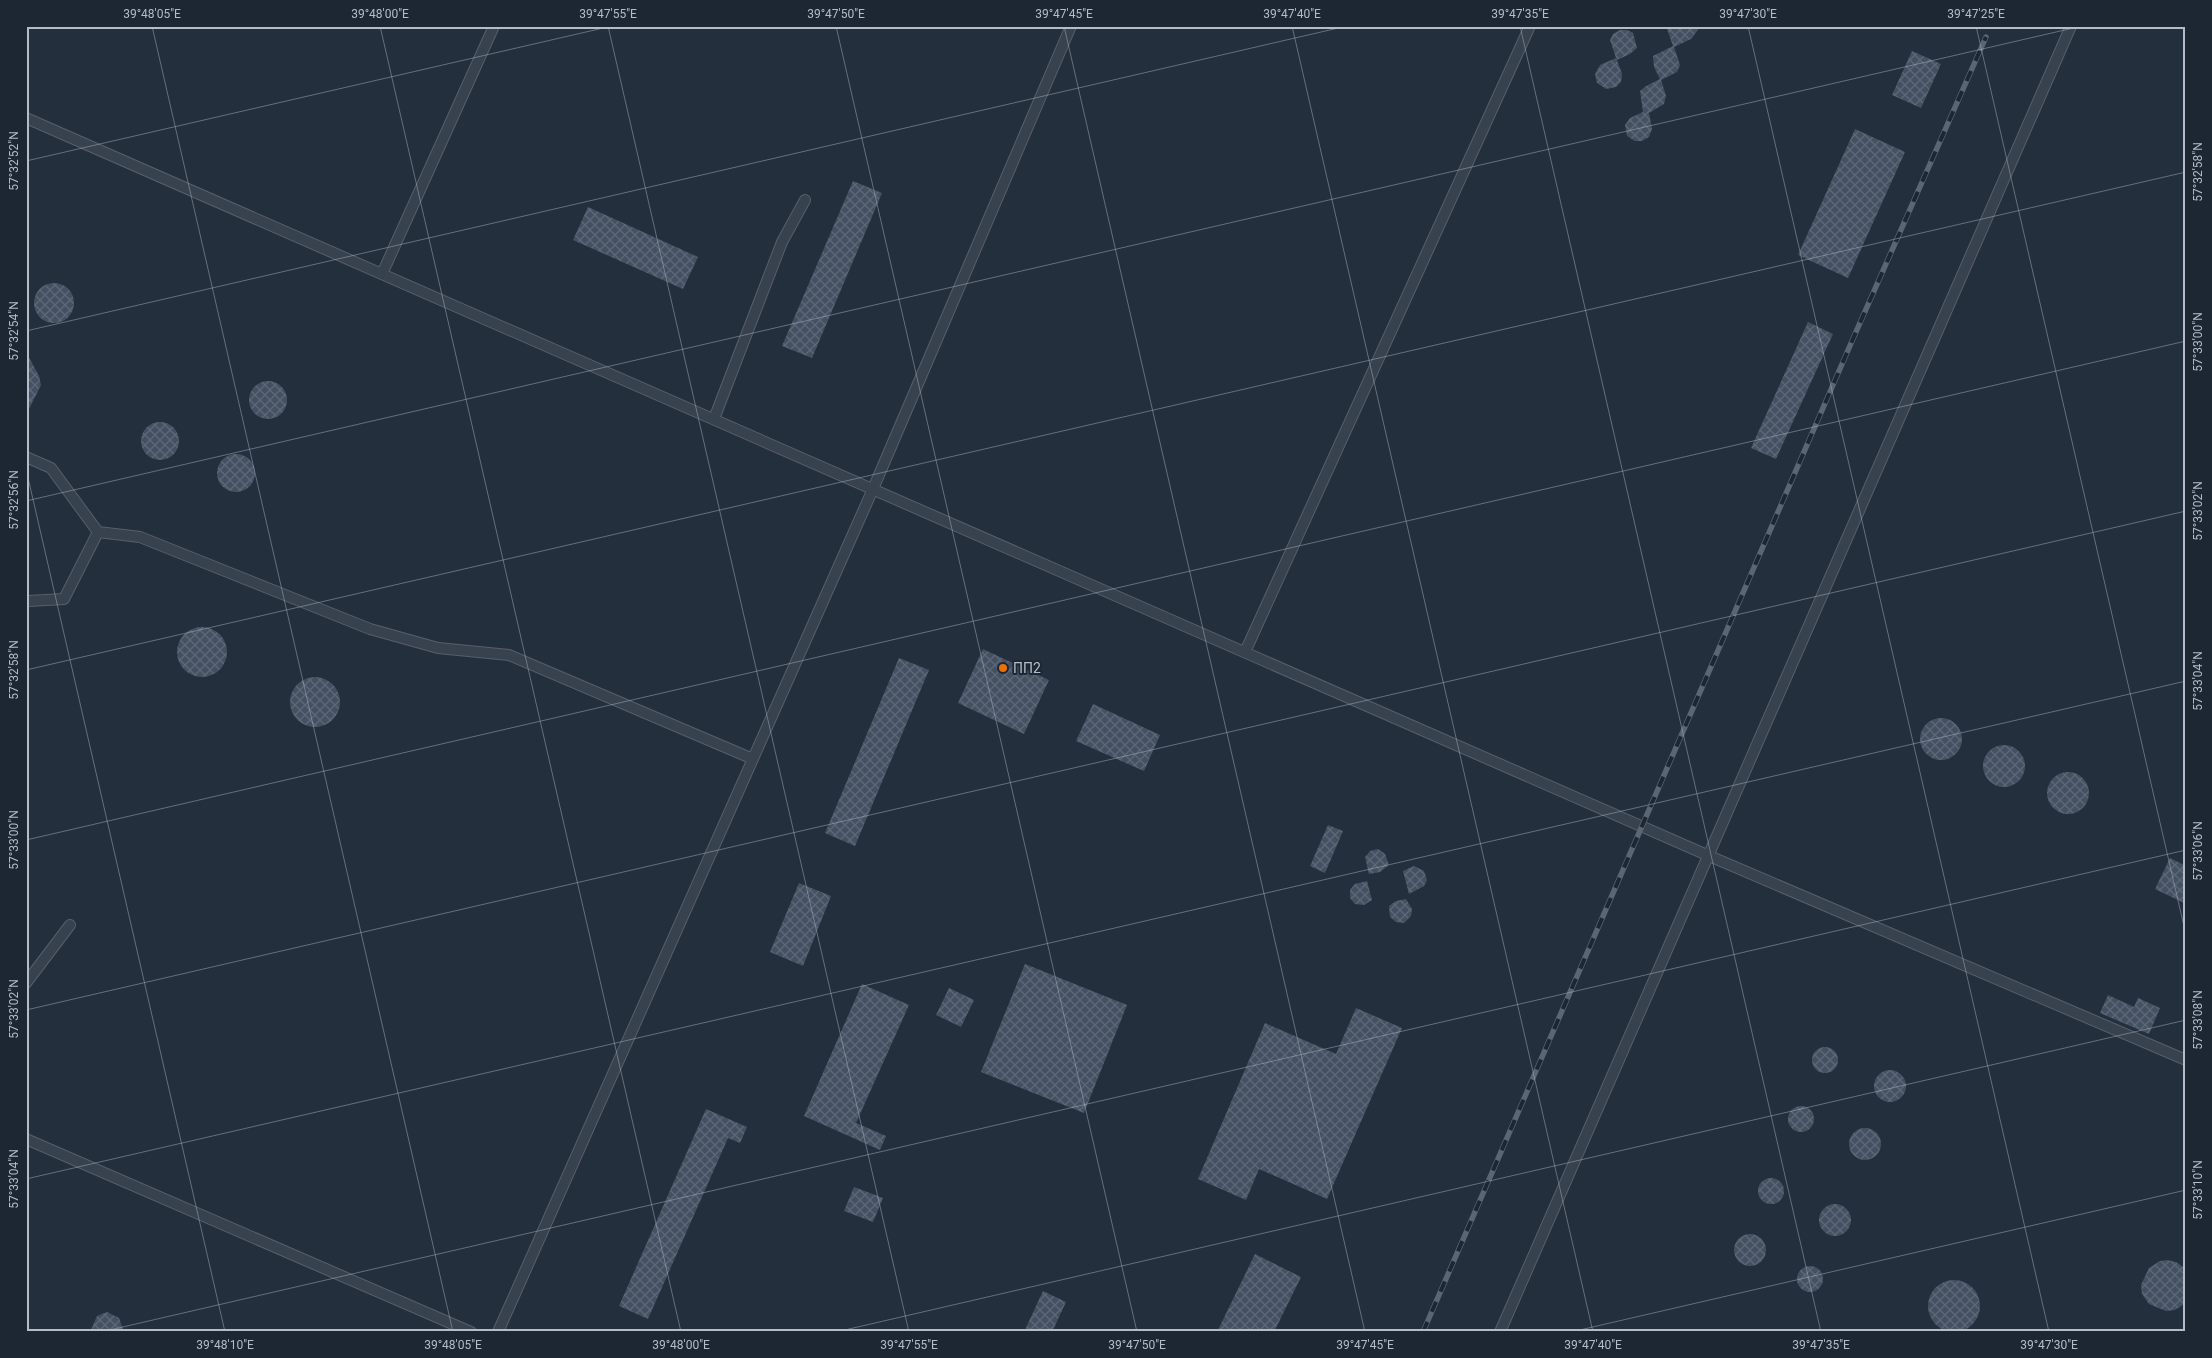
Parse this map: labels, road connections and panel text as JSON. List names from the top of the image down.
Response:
{
  "places": ["ПП2"],
  "coordinates": [
    "39°48'05\"E",
    "39°48'00\"E",
    "39°47'55\"E",
    "39°47'50\"E",
    "39°47'45\"E",
    "39°47'40\"E",
    "39°47'35\"E",
    "39°47'30\"E",
    "39°47'25\"E",
    "57°32'52\"N",
    "57°32'58\"N",
    "57°32'54\"N",
    "57°33'00\"N",
    "57°32'56\"N",
    "57°33'02\"N",
    "57°33'04\"N",
    "57°33'06\"N",
    "57°33'08\"N",
    "57°33'10\"N",
    "39°48'10\"E"
  ]
}
